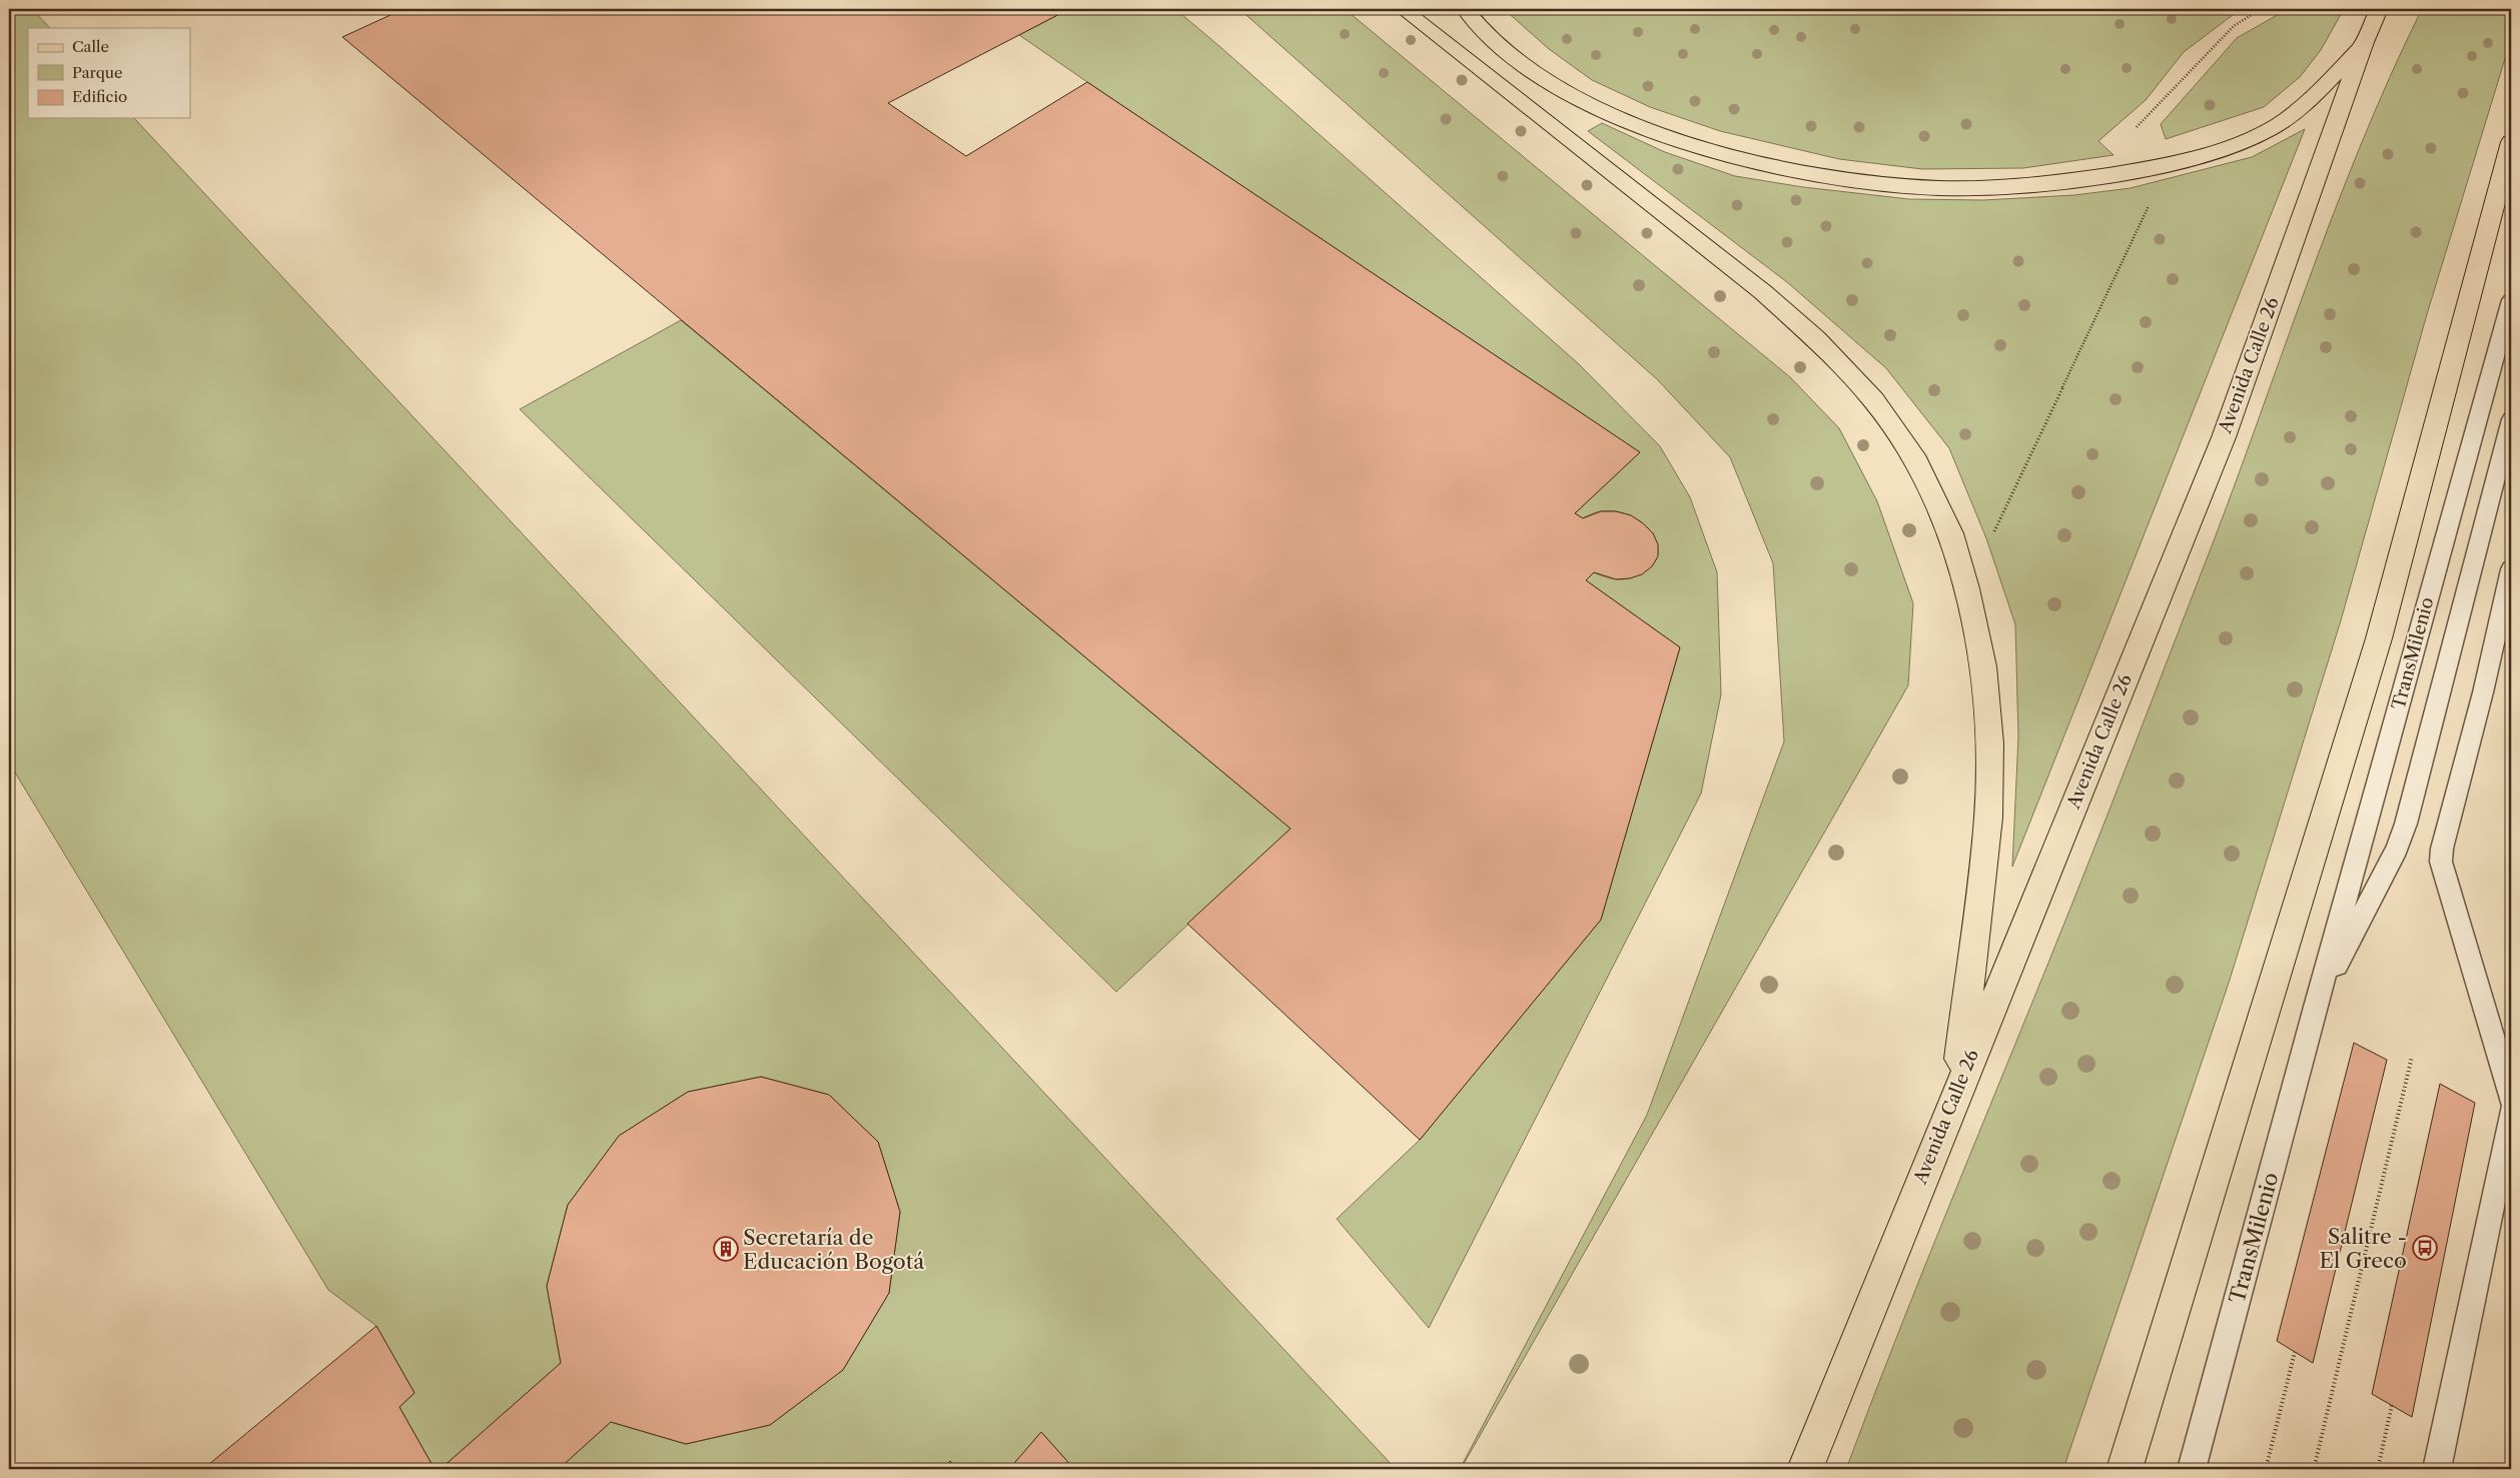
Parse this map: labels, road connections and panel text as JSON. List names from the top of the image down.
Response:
{
  "streets": {
    "main road": ["Avenida Calle 26"],
    "lane": ["TransMilenio"]
  },
  "places": {
    "bus stop": ["Salitre - El Greco"],
    "building": ["Secretaría de Educación Bogotá"]
  },
  "legend": ["Calle", "Parque", "Edificio"]
}
